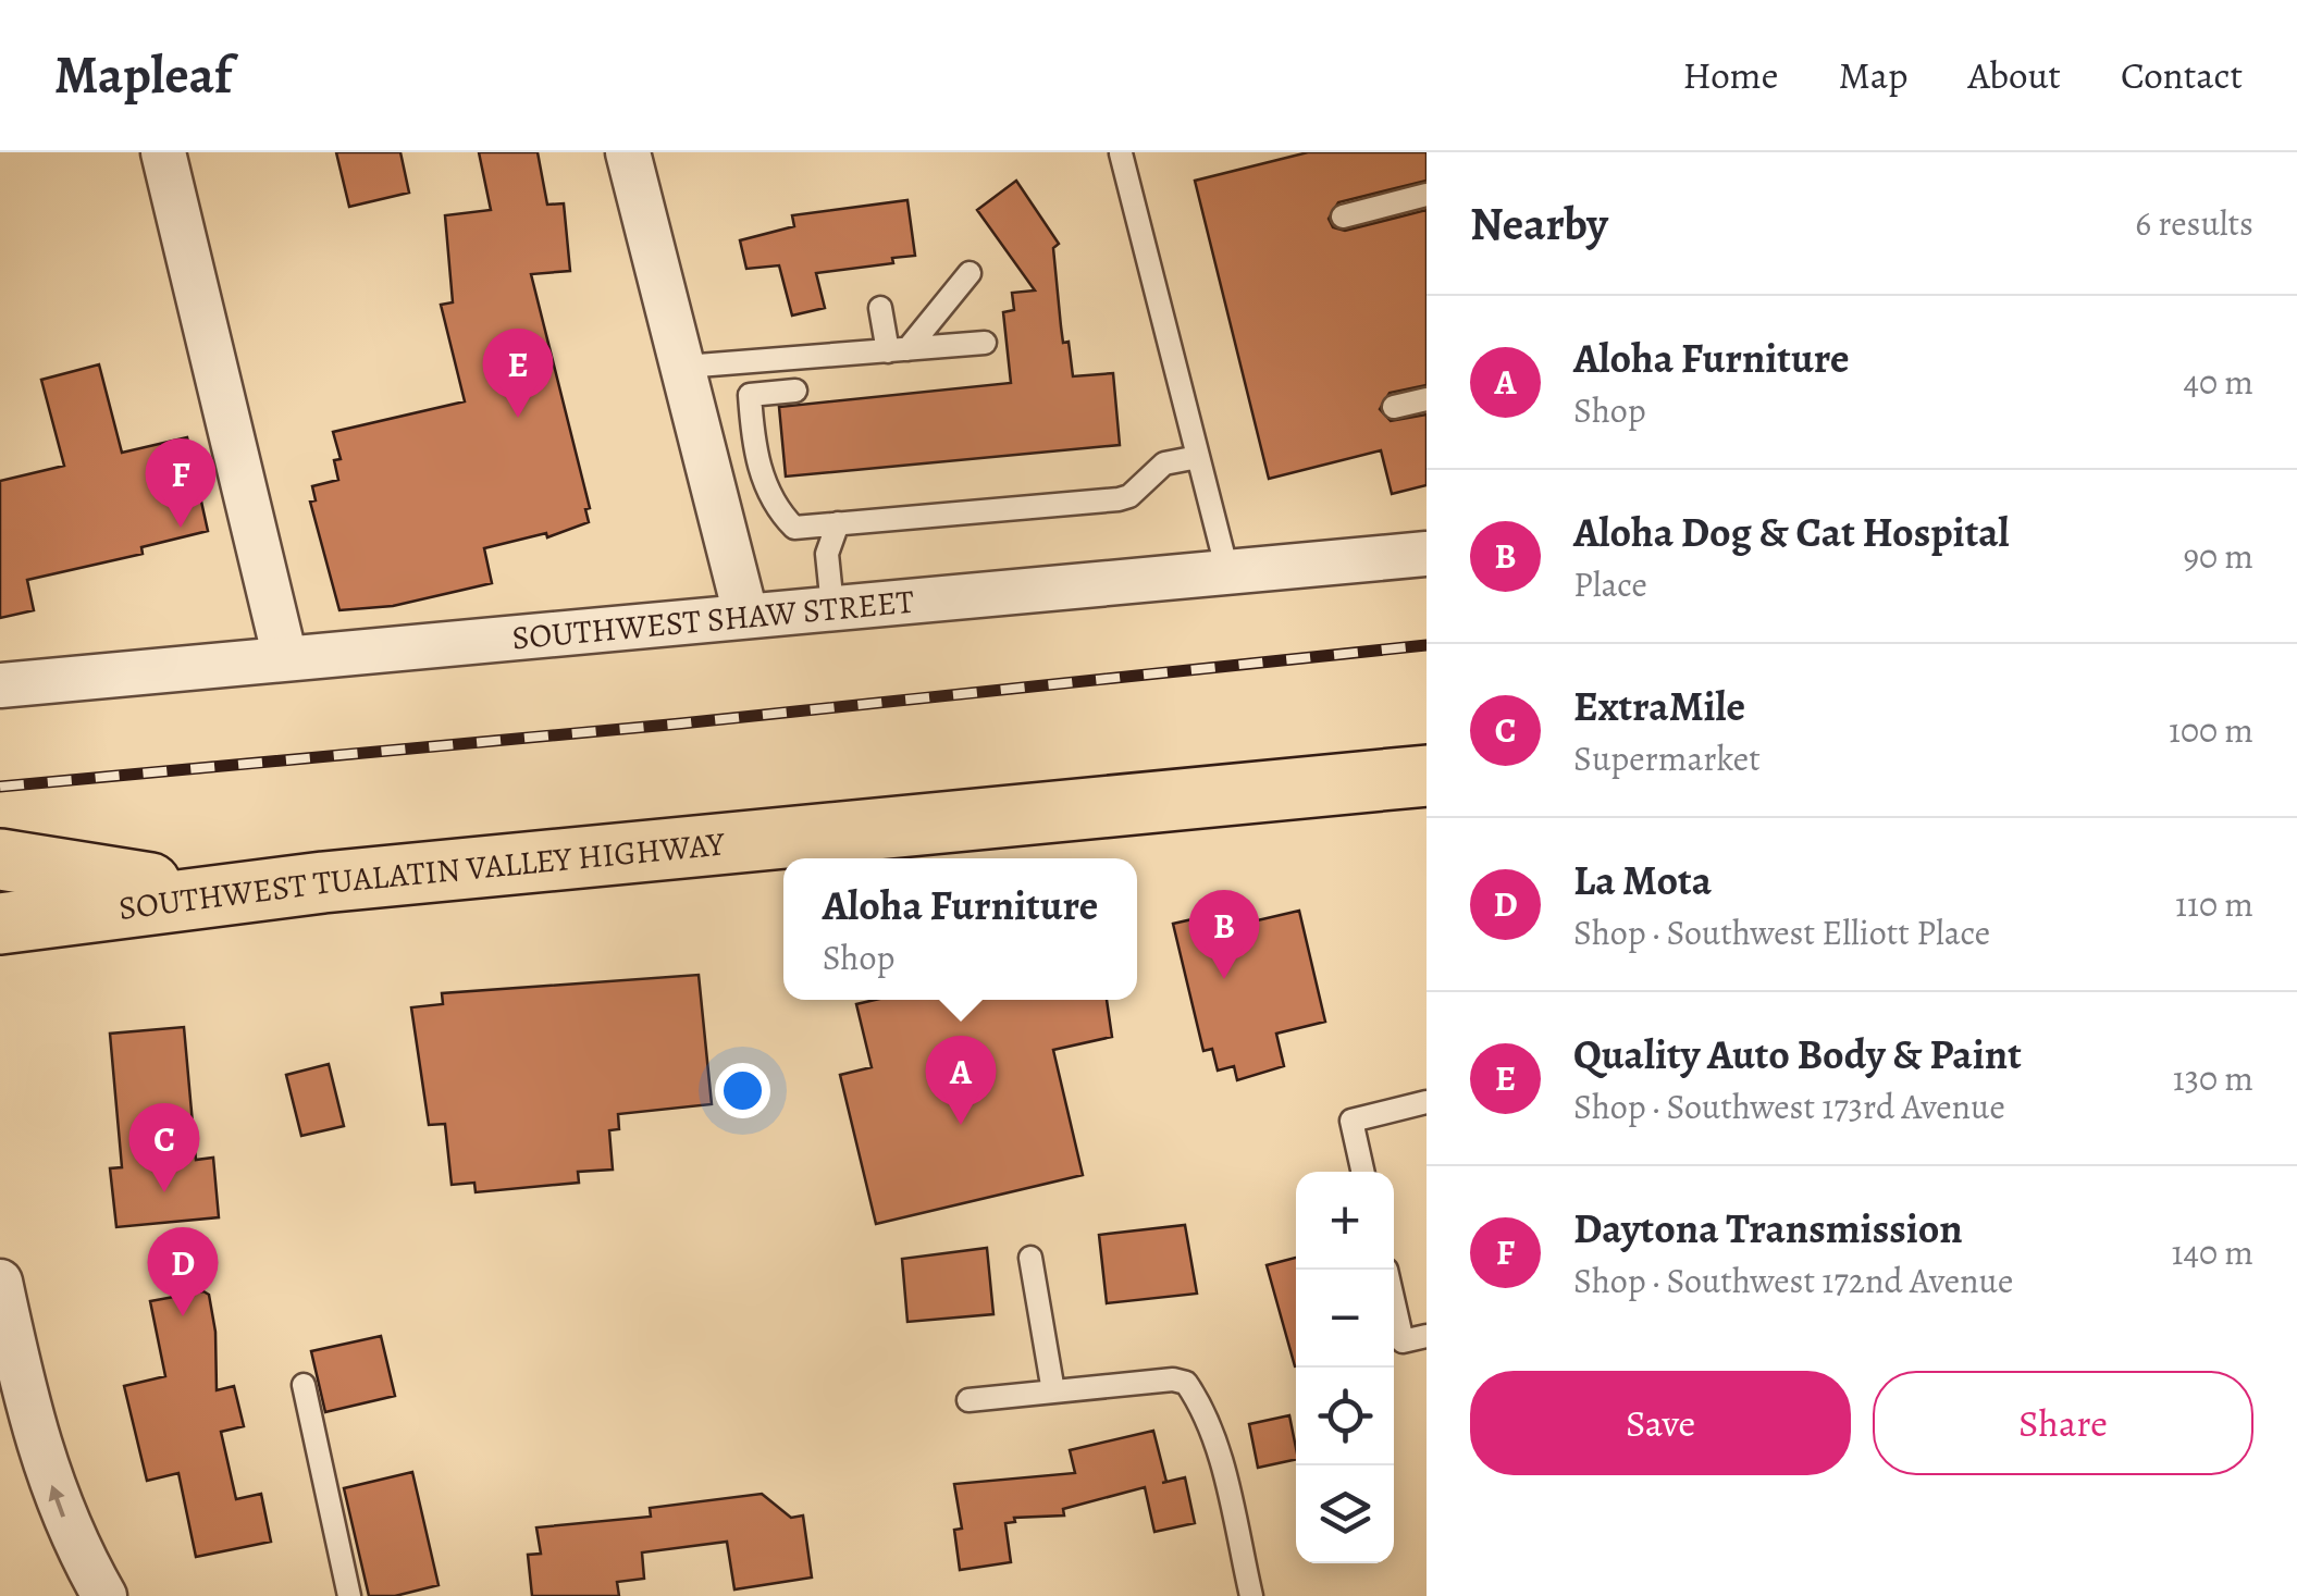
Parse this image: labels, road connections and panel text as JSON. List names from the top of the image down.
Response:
{
  "streets": {
    "main road": ["SOUTHWEST TUALATIN VALLEY HIGHWAY"],
    "street": ["SOUTHWEST SHAW STREET"]
  },
  "page": {
    "header": "Mapleaf",
    "nav": [
      "Home",
      "Map",
      "About",
      "Contact"
    ],
    "heading": ["Nearby", "6 results"],
    "list": [
      {
        "mark": "A",
        "name": "Aloha Furniture",
        "note": "Shop",
        "value": "40 m"
      },
      {
        "mark": "B",
        "name": "Aloha Dog & Cat Hospital",
        "note": "Place",
        "value": "90 m"
      },
      {
        "mark": "C",
        "name": "ExtraMile",
        "note": "Supermarket",
        "value": "100 m"
      },
      {
        "mark": "D",
        "name": "La Mota",
        "note": "Shop · Southwest Elliott Place",
        "value": "110 m"
      },
      {
        "mark": "E",
        "name": "Quality Auto Body & Paint",
        "note": "Shop · Southwest 173rd Avenue",
        "value": "130 m"
      },
      {
        "mark": "F",
        "name": "Daytona Transmission",
        "note": "Shop · Southwest 172nd Avenue",
        "value": "140 m"
      }
    ],
    "pins": [
      "E",
      "F",
      "B",
      "A",
      "C",
      "D"
    ],
    "popup": ["Aloha Furniture", "Shop"],
    "map_buttons": ["+", "−"],
    "buttons": ["Save", "Share"]
  }
}
